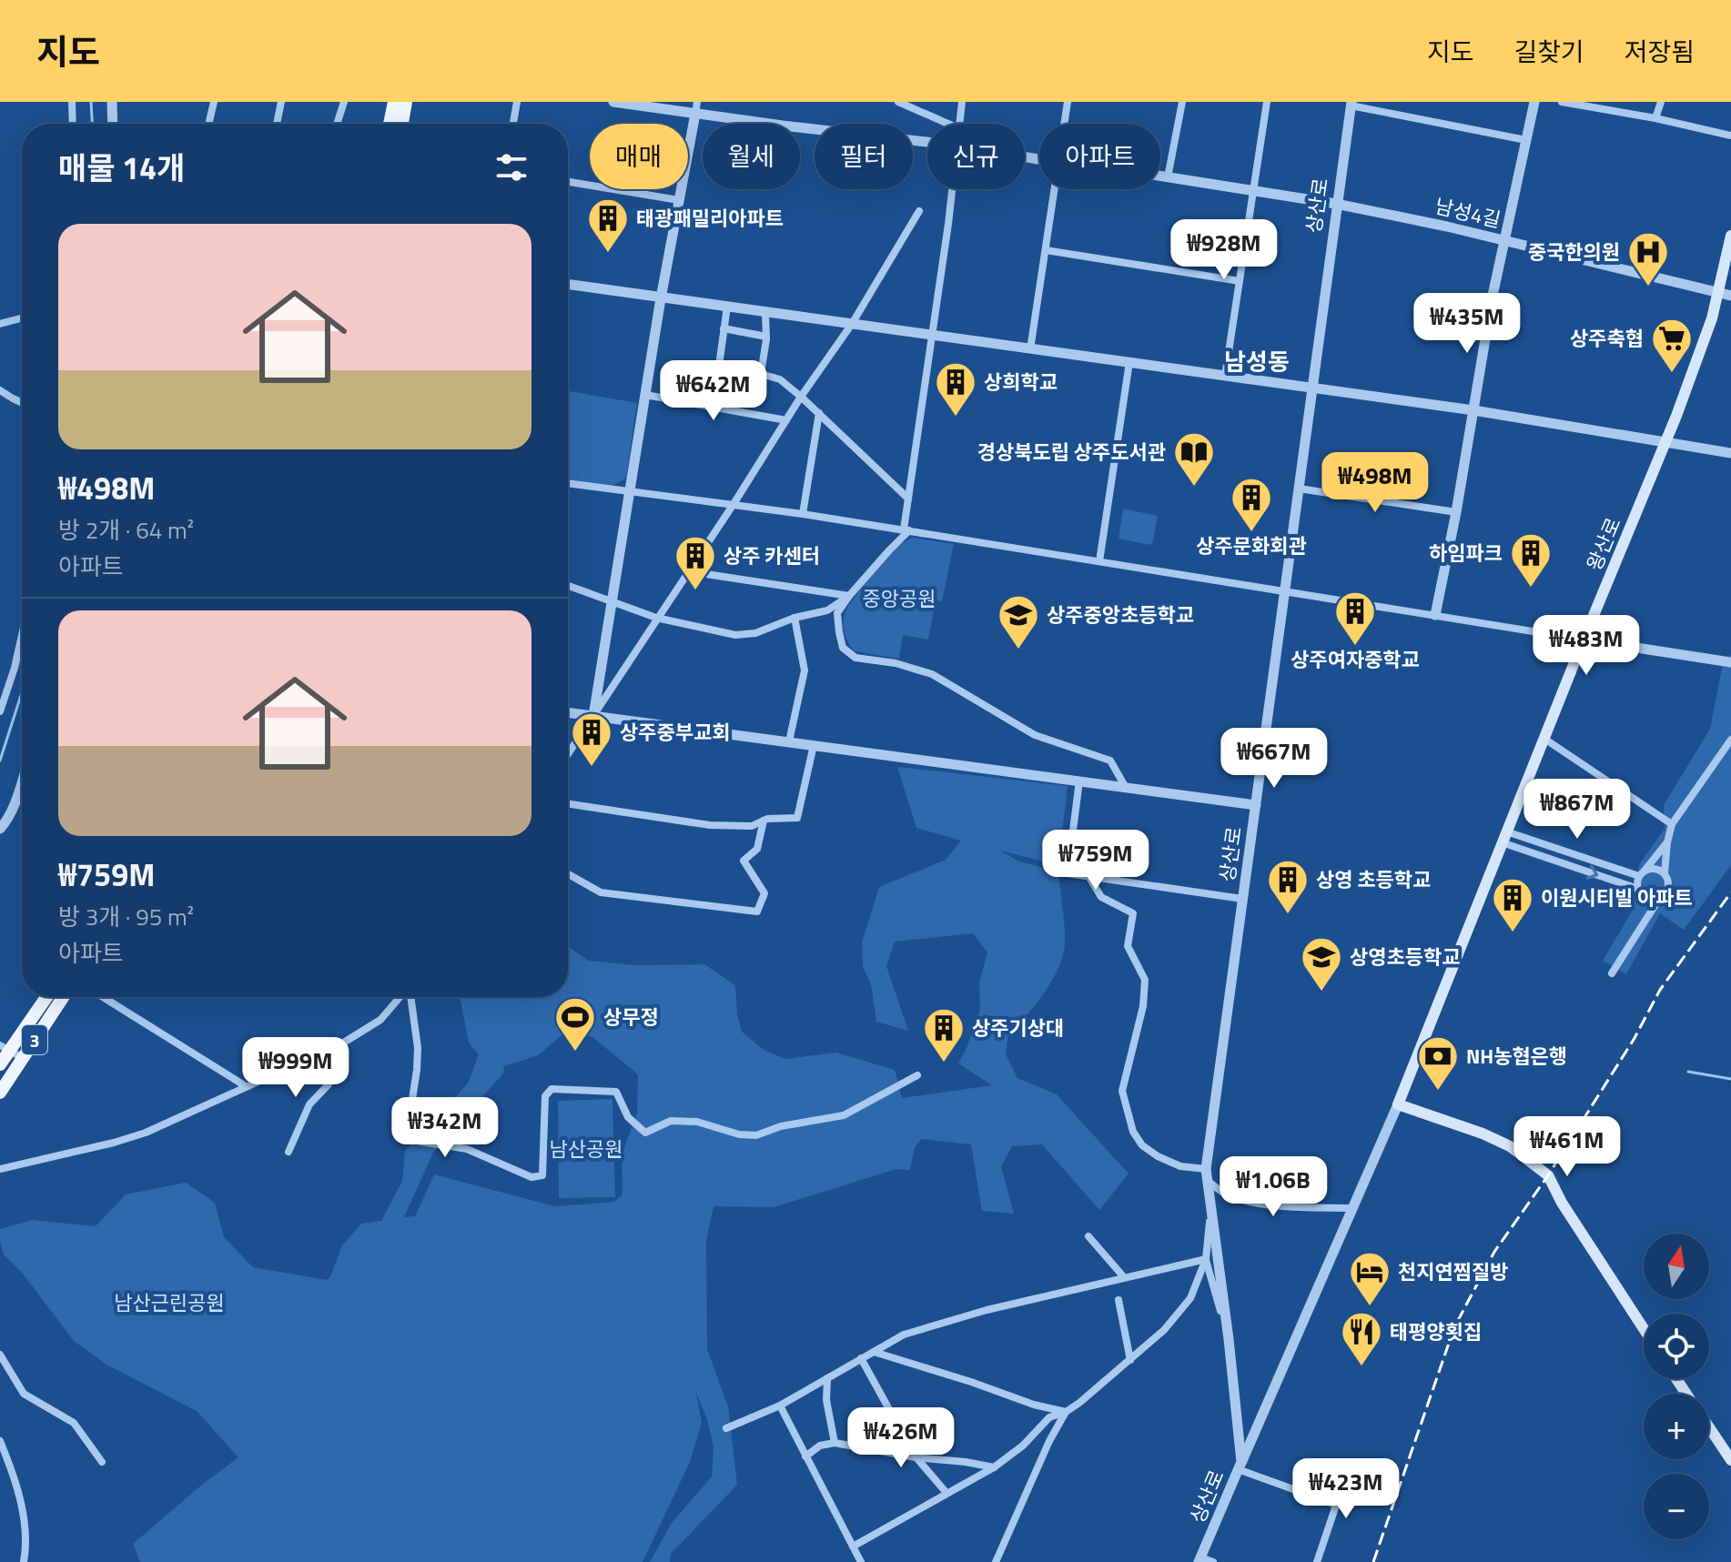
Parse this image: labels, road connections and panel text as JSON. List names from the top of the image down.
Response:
{
  "streets": {
    "main road": ["왕산로", "3"],
    "street": ["상산로", "남성4길"]
  },
  "crossings": [
    ["상산로", "남성4길"],
    ["남성4길", "왕산로"]
  ],
  "districts": ["남성동"],
  "parks": ["중앙공원", "남산공원", "남산근린공원"],
  "places": {
    "building": [
      "태광패밀리아파트",
      "상희학교",
      "상주문화회관",
      "하임파크",
      "상주 카센터",
      "상주여자중학교",
      "상주중부교회",
      "상영 초등학교",
      "이원시티빌 아파트",
      "상주기상대"
    ],
    "hospital": ["중국한의원"],
    "supermarket": ["상주축협"],
    "library": ["경상북도립 상주도서관"],
    "school or university": ["상주중앙초등학교", "상영초등학교"],
    "sports": ["상무정"],
    "bank": ["NH농협은행"],
    "hotel": ["천지연찜질방"],
    "restaurant": ["태평양횟집"]
  },
  "north": "top",
  "page": {
    "header": "지도",
    "nav": ["지도", "길찾기", "저장됨"],
    "chip": [
      "매매",
      "월세",
      "필터",
      "신규",
      "아파트"
    ],
    "heading": "매물 14개",
    "list": [
      {
        "name": "₩498M",
        "note": "방 2개 · 64 m² · 아파트"
      },
      {
        "name": "₩759M",
        "note": "방 3개 · 95 m² · 아파트"
      }
    ],
    "price": [
      "₩928M",
      "₩435M",
      "₩642M",
      "₩498M",
      "₩483M",
      "₩667M",
      "₩867M",
      "₩759M",
      "₩999M",
      "₩342M",
      "₩461M",
      "₩1.06B",
      "₩426M",
      "₩423M"
    ],
    "map_buttons": ["+", "−"]
  }
}
